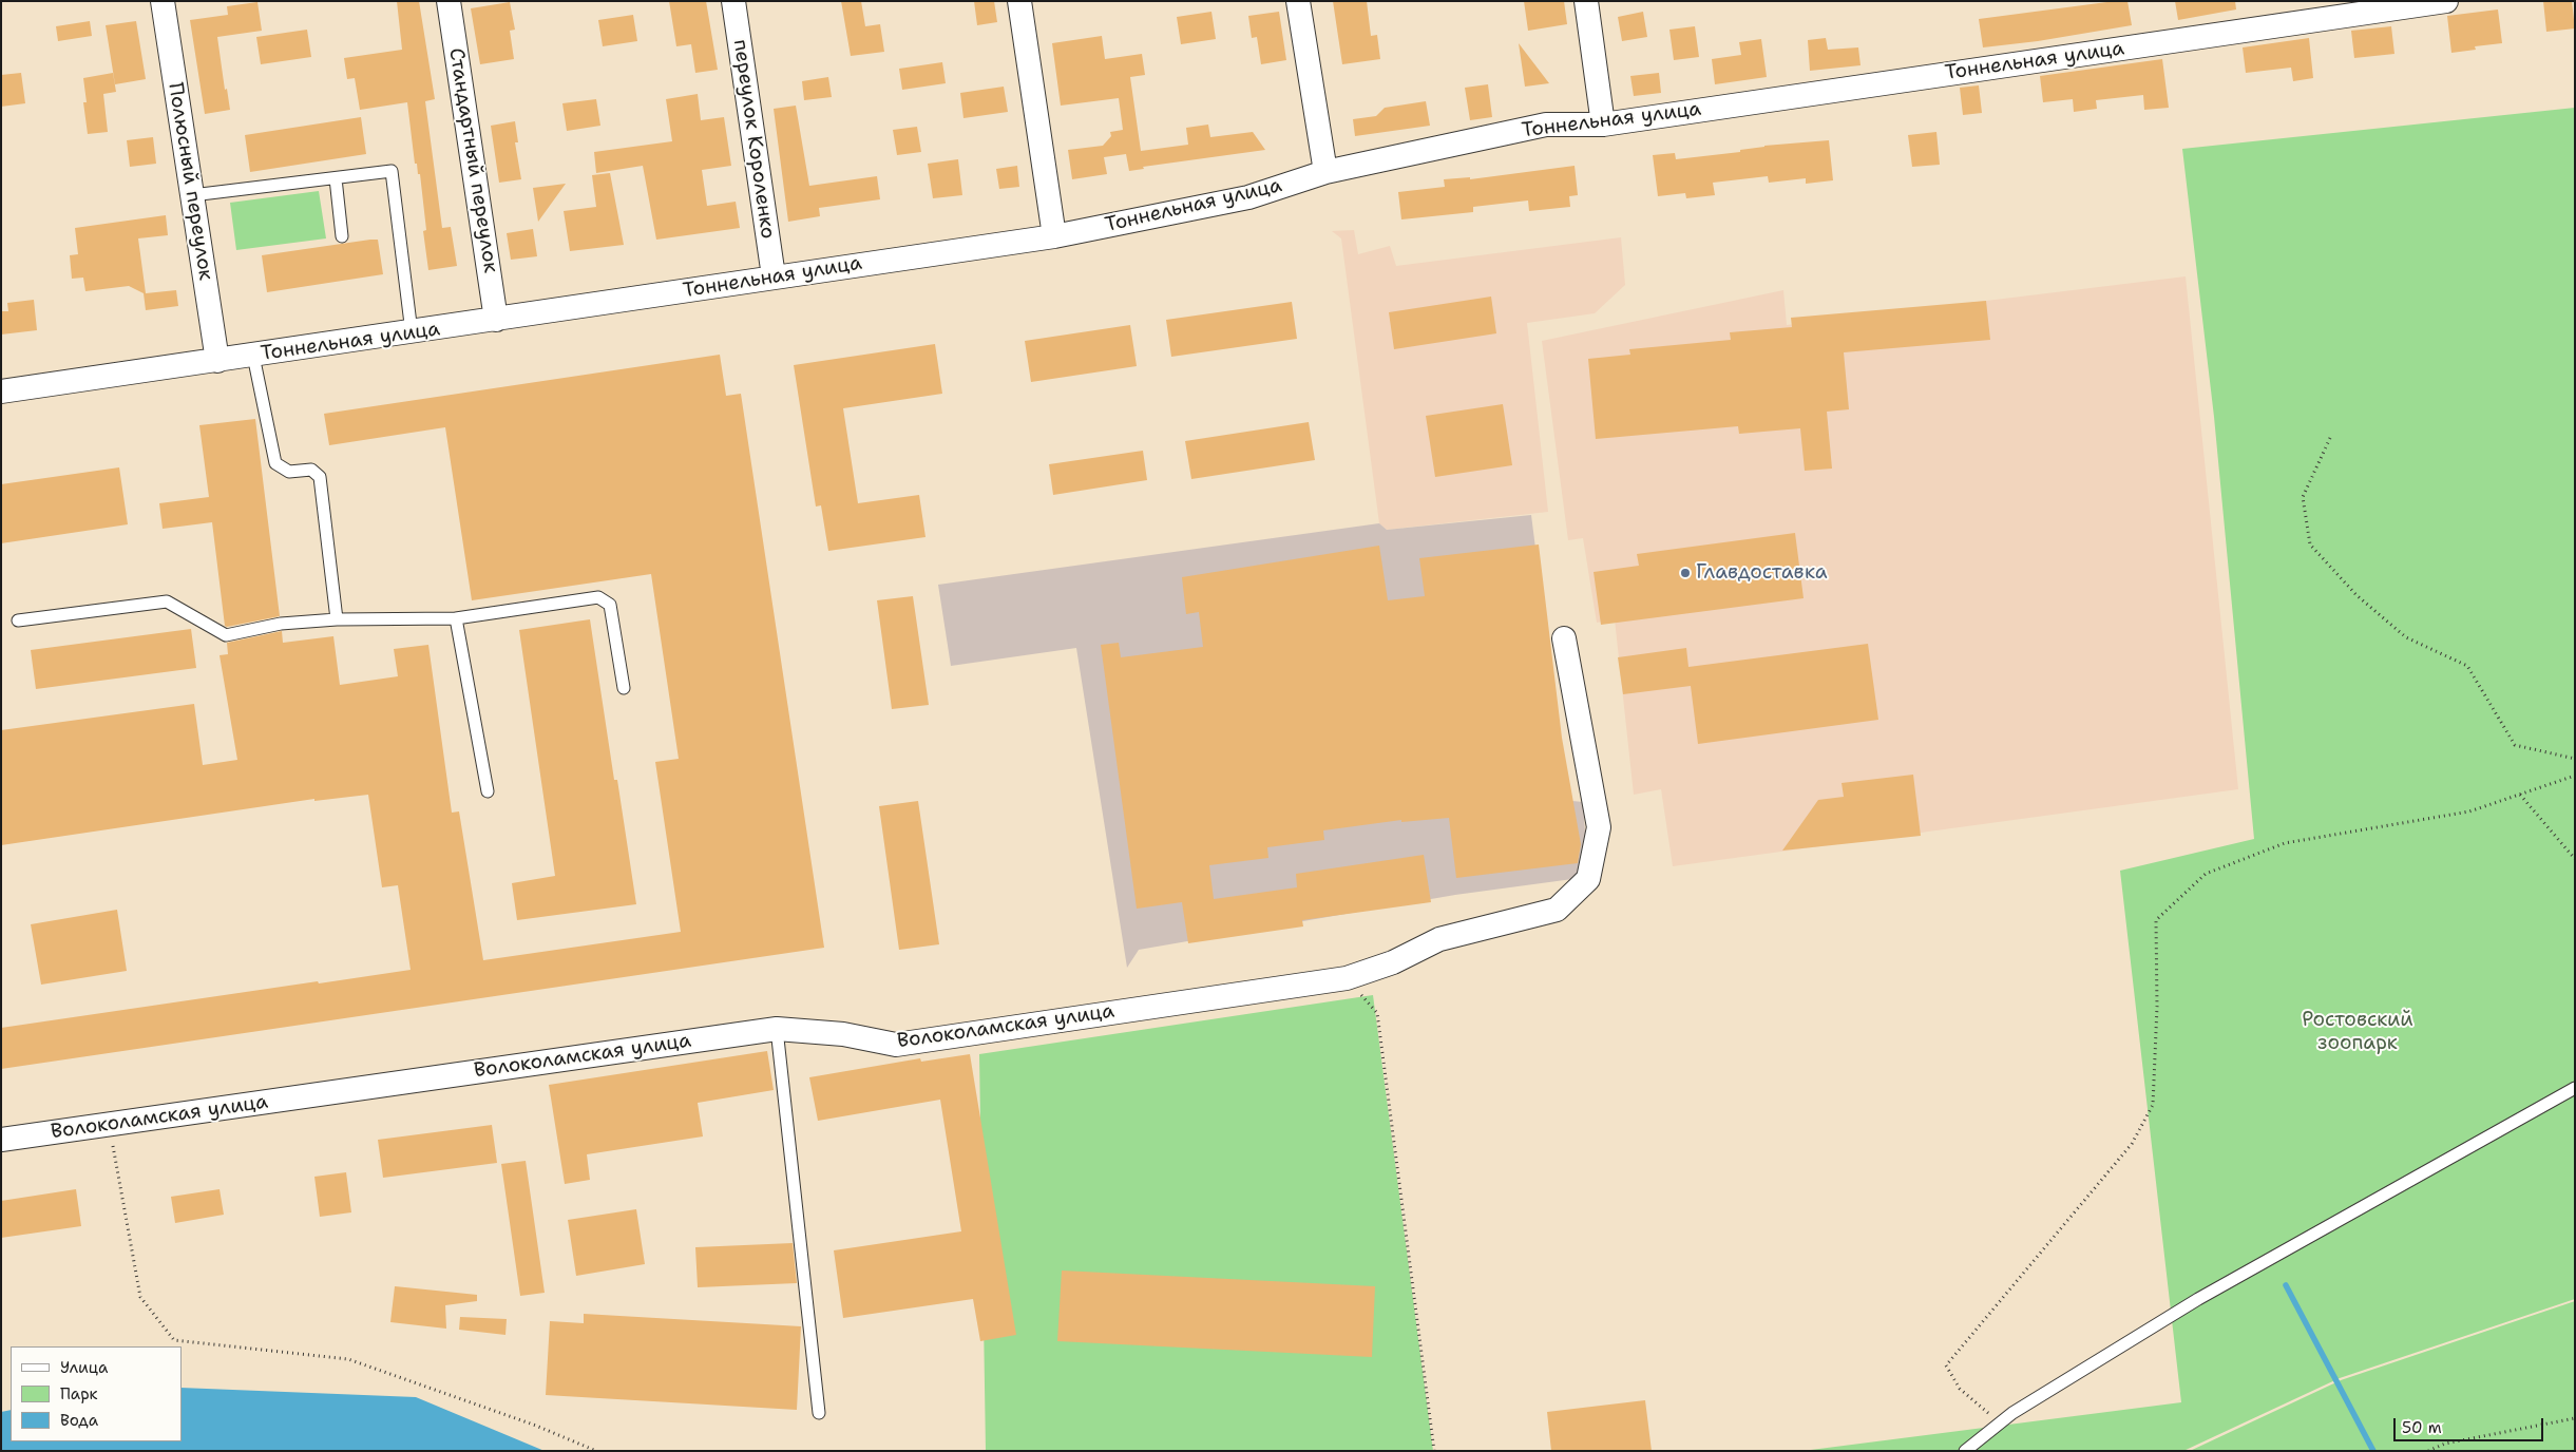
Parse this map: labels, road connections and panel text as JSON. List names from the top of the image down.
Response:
{
  "streets": {
    "street": [
      "Тоннельная улица",
      "переулок Короленко",
      "Стандартный переулок",
      "Полюсный переулок",
      "Волоколамская улица"
    ]
  },
  "crossings": [
    ["Тоннельная улица", "переулок Короленко"],
    ["Тоннельная улица", "Стандартный переулок"],
    ["Тоннельная улица", "Полюсный переулок"]
  ],
  "parks": ["Ростовский зоопарк"],
  "places": ["Главдоставка"],
  "legend": ["Улица", "Парк", "Вода"],
  "scale_bar": "50 m"
}
